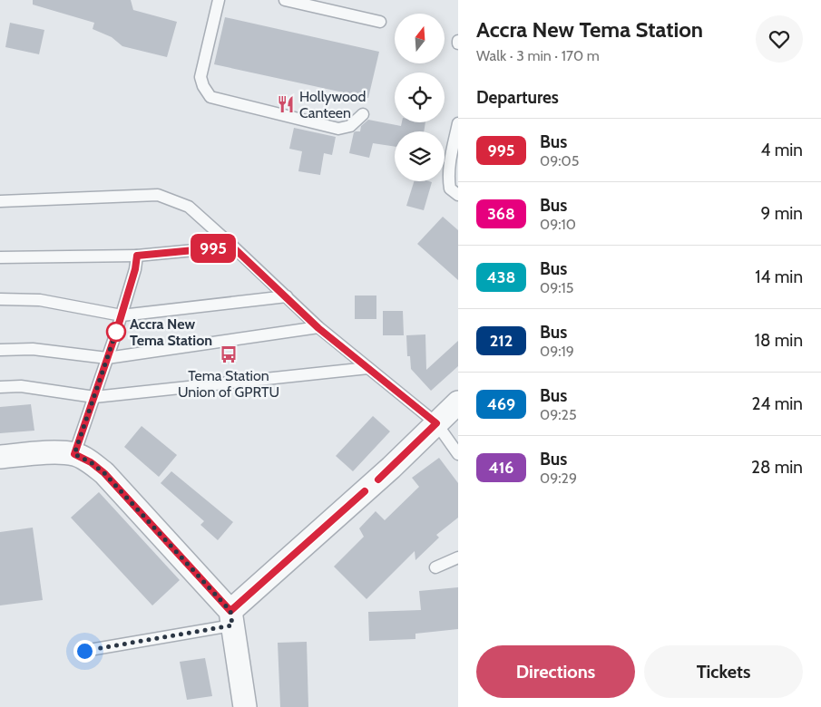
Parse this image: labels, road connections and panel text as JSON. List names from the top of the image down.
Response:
{
  "places": {
    "restaurant": ["Hollywood Canteen"],
    "other": ["Accra New Tema Station"],
    "bus stop": ["Tema Station Union of GPRTU"]
  },
  "lines": ["bus line 995"],
  "north": "top",
  "page": {
    "on_map": "995",
    "heading": [
      ["Accra New Tema Station", "Walk · 3 min · 170 m"],
      "Departures"
    ],
    "list": [
      {
        "mark": "995",
        "name": "Bus",
        "note": "09:05",
        "value": "4 min"
      },
      {
        "mark": "368",
        "name": "Bus",
        "note": "09:10",
        "value": "9 min"
      },
      {
        "mark": "438",
        "name": "Bus",
        "note": "09:15",
        "value": "14 min"
      },
      {
        "mark": "212",
        "name": "Bus",
        "note": "09:19",
        "value": "18 min"
      },
      {
        "mark": "469",
        "name": "Bus",
        "note": "09:25",
        "value": "24 min"
      },
      {
        "mark": "416",
        "name": "Bus",
        "note": "09:29",
        "value": "28 min"
      }
    ],
    "buttons": ["Directions", "Tickets"]
  }
}
